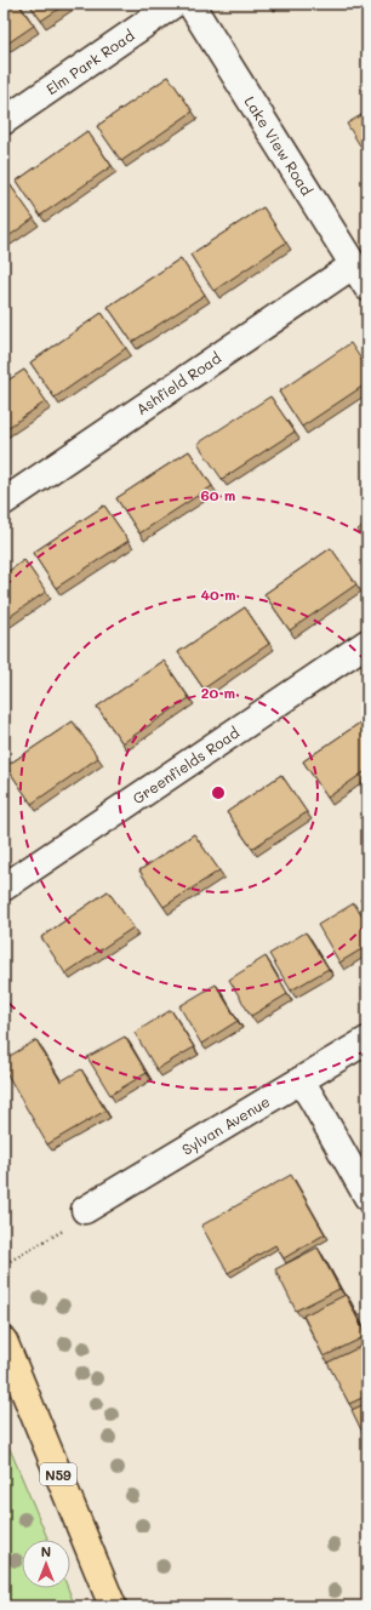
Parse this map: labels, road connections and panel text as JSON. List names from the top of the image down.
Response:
{
  "streets": {
    "main road": ["N59"],
    "street": [
      "Elm Park Road",
      "Lake View Road",
      "Ashfield Road",
      "Greenfields Road",
      "Sylvan Avenue"
    ]
  },
  "crossings": [
    ["Lake View Road", "Ashfield Road"]
  ],
  "north": "top",
  "rings": ["60 m", "40 m", "20 m"]
}
